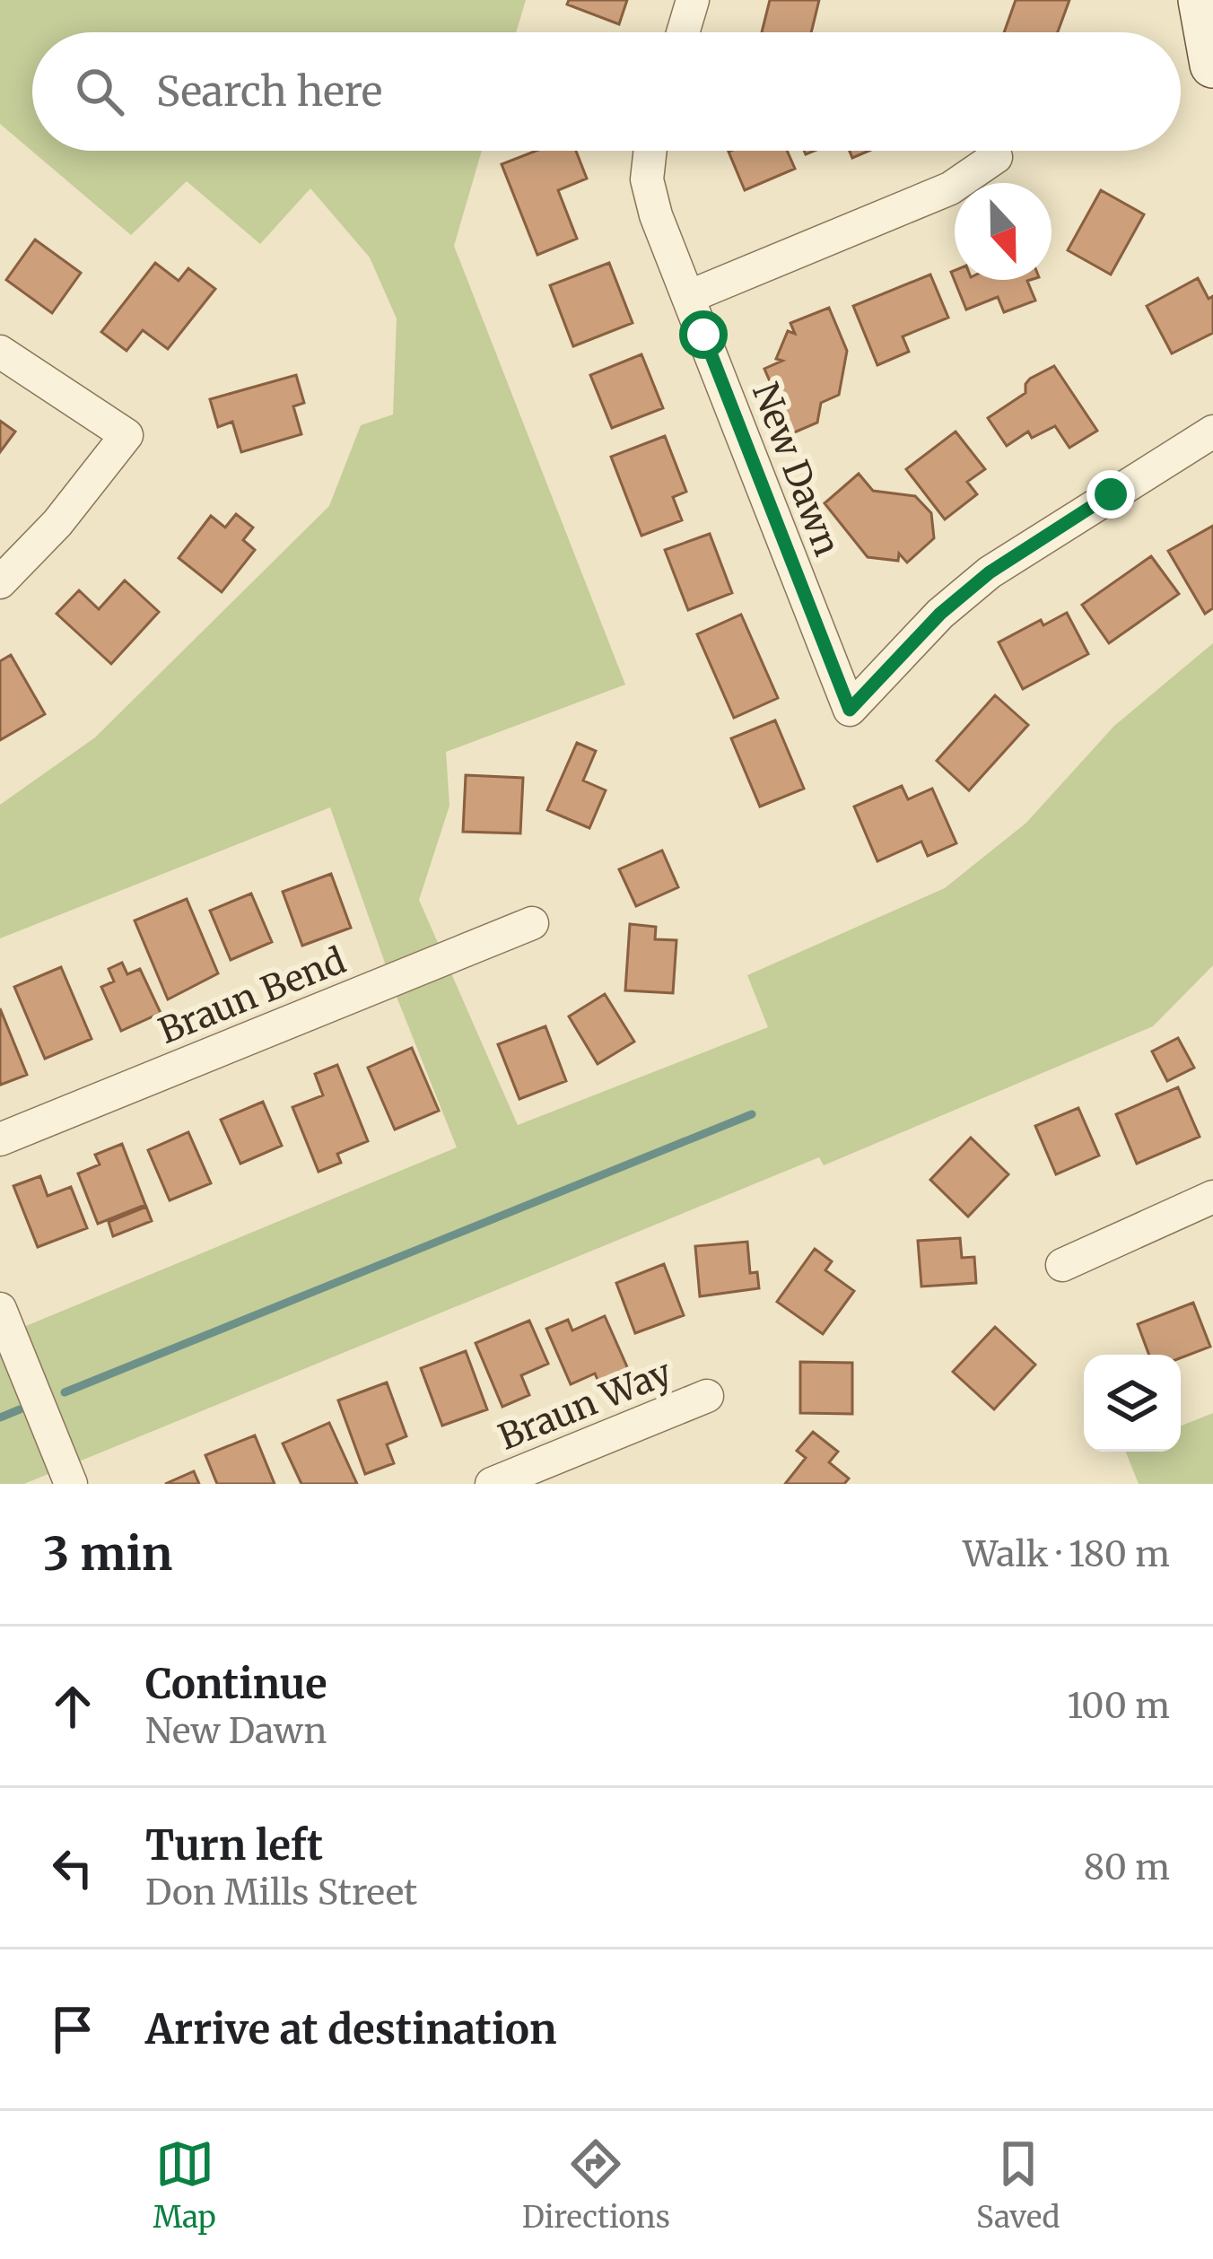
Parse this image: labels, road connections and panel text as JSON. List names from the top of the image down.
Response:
{
  "streets": {
    "street": ["New Dawn", "Braun Bend", "Braun Way"]
  },
  "north": "bottom",
  "page": {
    "search": "Search here",
    "heading": ["3 min", "Walk · 180 m"],
    "list": [
      ["Continue", "New Dawn", "100 m"],
      ["Turn left", "Don Mills Street", "80 m"],
      "Arrive at destination"
    ],
    "nav": ["Map", "Directions", "Saved"]
  }
}
